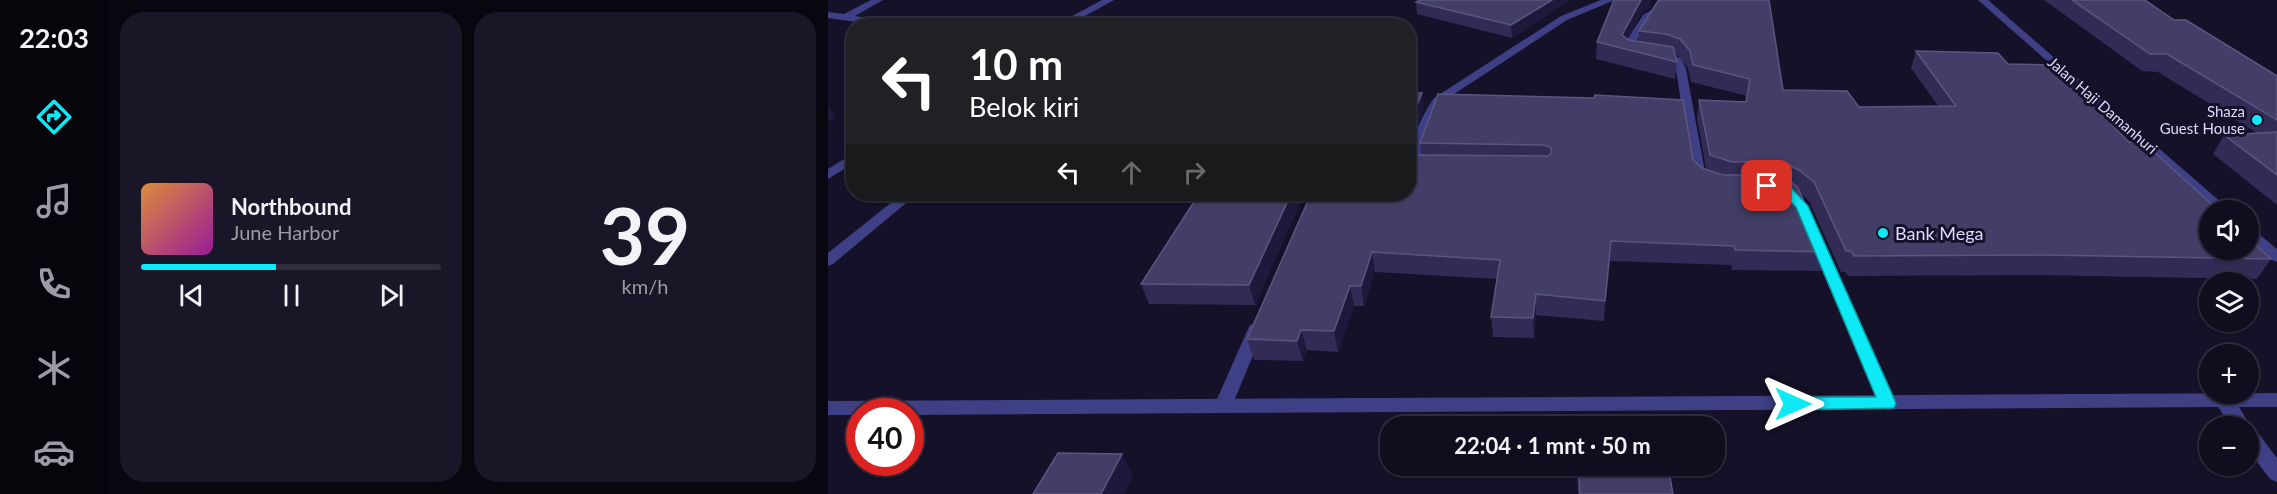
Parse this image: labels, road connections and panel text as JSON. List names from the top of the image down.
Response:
{
  "streets": {
    "street": ["Jalan Haji Damanhuri"]
  },
  "places": ["Shaza Guest House", "Bank Mega"],
  "page": {
    "tabs": "22:03",
    "tile": ["39", "km/h"],
    "turn": ["10 m", "Belok kiri"],
    "song": ["Northbound", "June Harbor"],
    "map_buttons": ["+", "−"],
    "limit": "40",
    "trip": "22:04 · 1 mnt · 50 m"
  }
}
